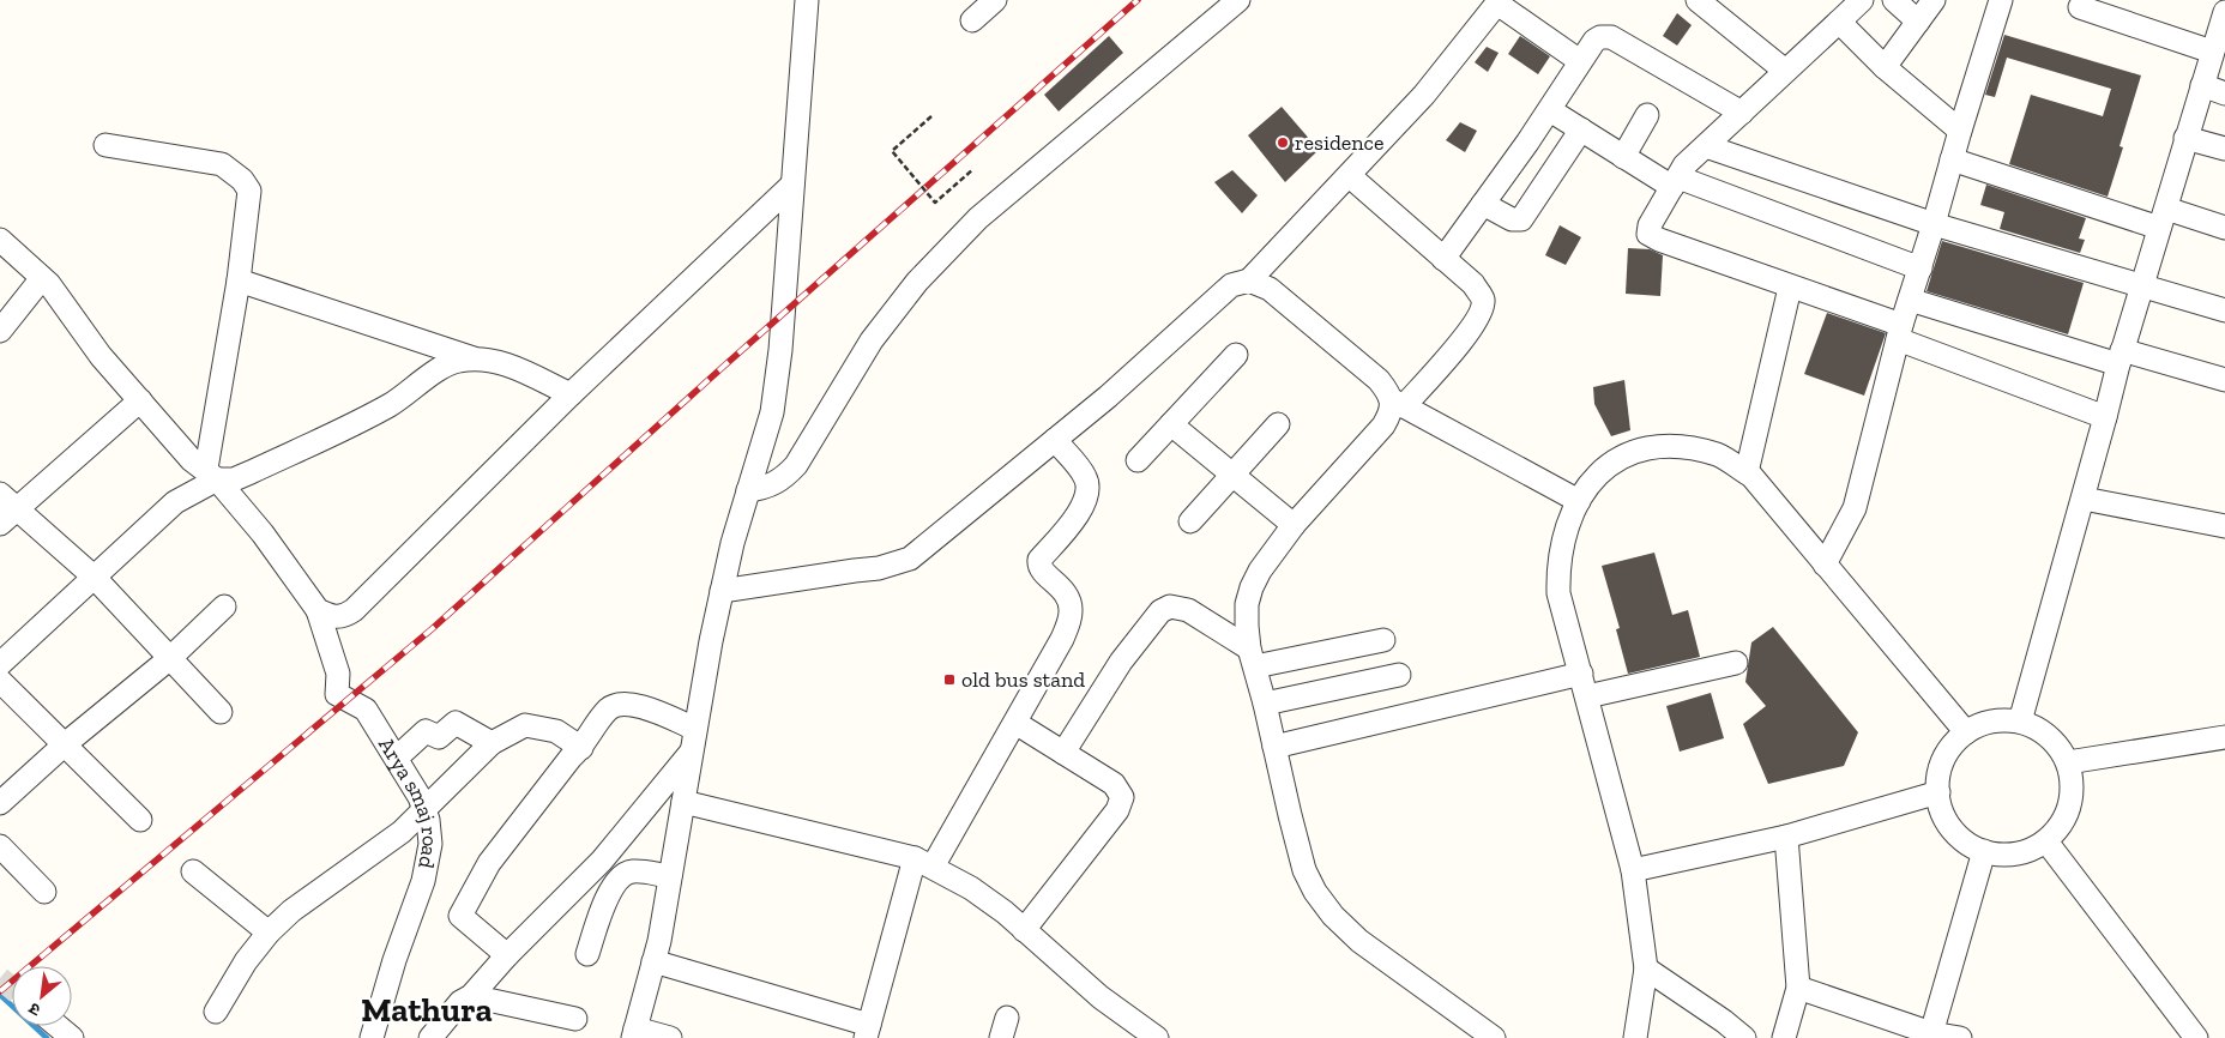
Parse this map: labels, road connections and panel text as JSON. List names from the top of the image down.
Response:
{
  "streets": {
    "street": ["Arya smaj road"]
  },
  "districts": ["Mathura"],
  "places": {
    "other": ["residence"],
    "transit": ["old bus stand"]
  },
  "north": "bottom left"
}
